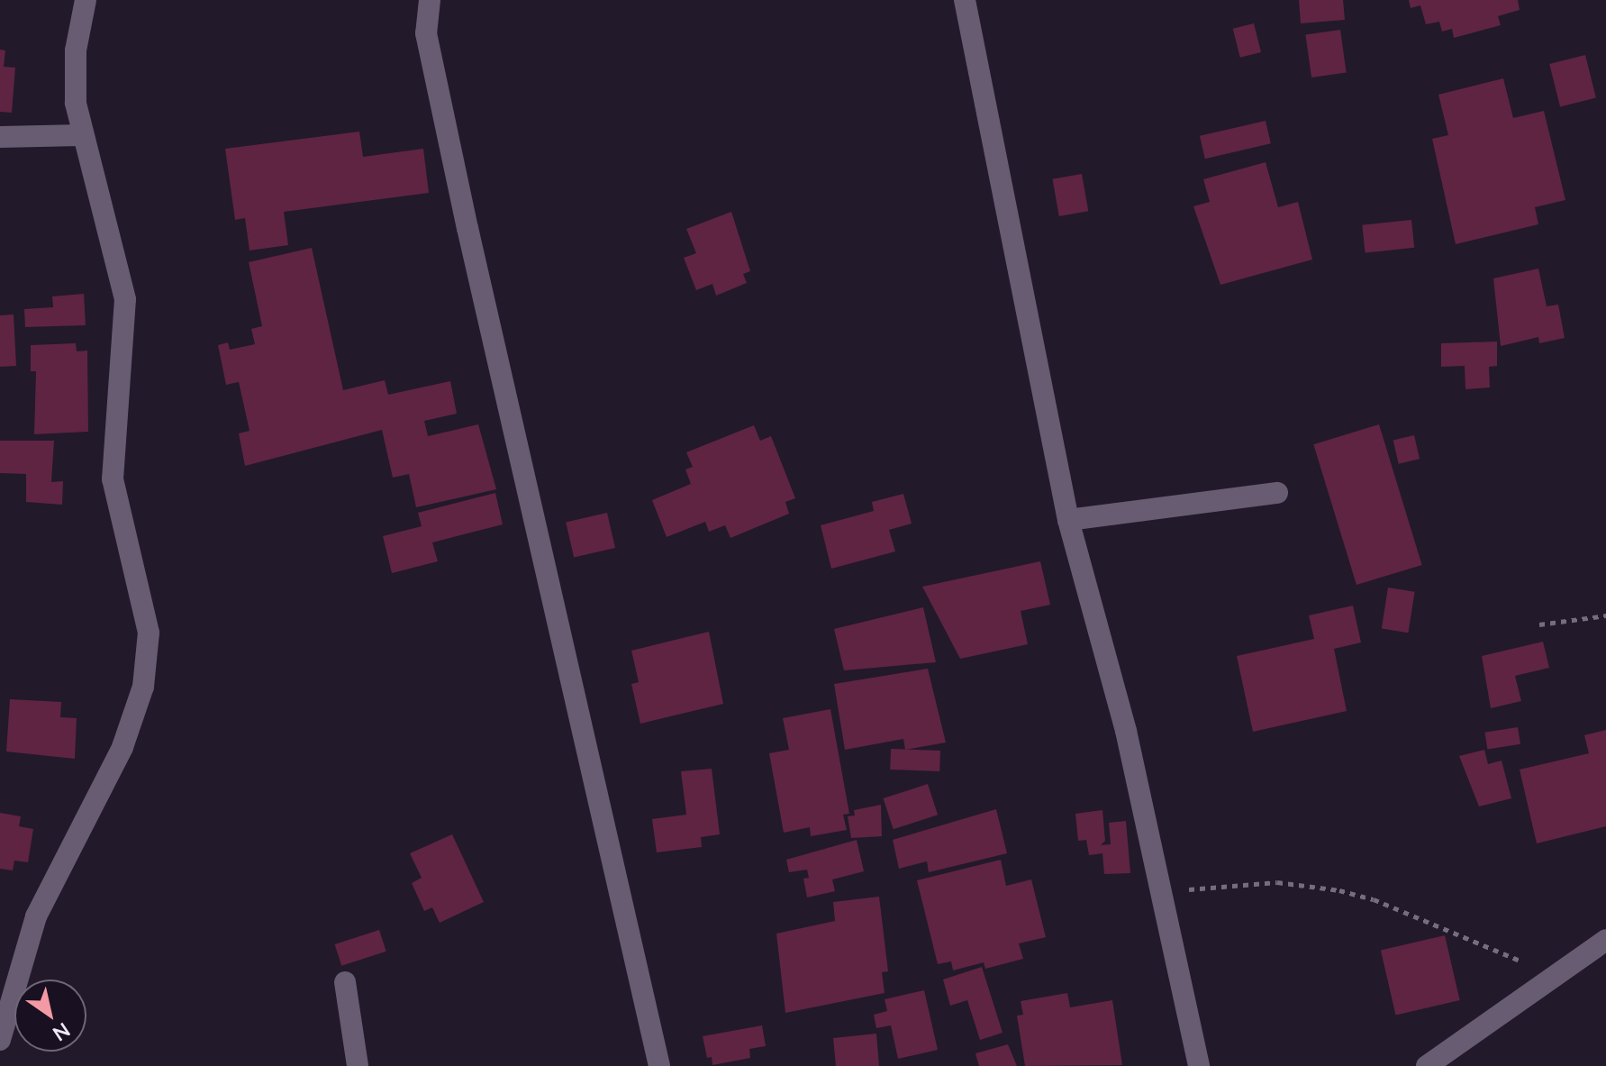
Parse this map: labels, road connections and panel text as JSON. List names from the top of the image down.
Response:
{
  "north": "bottom right"
}
